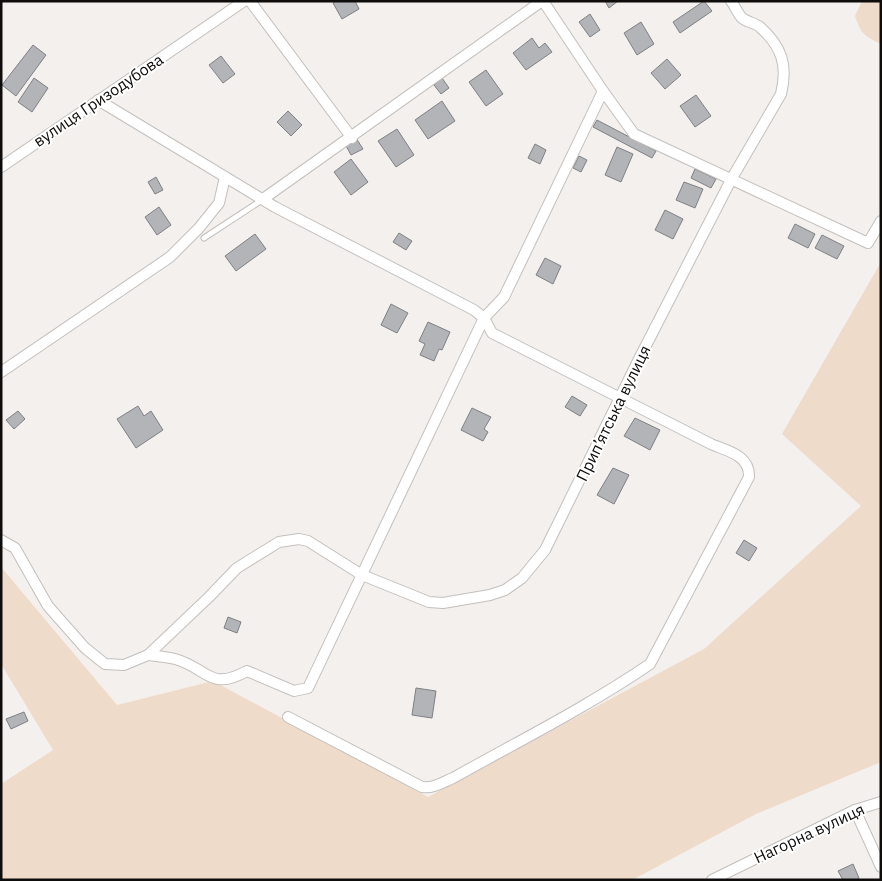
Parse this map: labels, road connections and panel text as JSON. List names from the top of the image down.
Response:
{
  "streets": {
    "street": ["вулиця Гризодубова", "Прип’ятська вулиця", "Нагорна вулиця"]
  }
}
